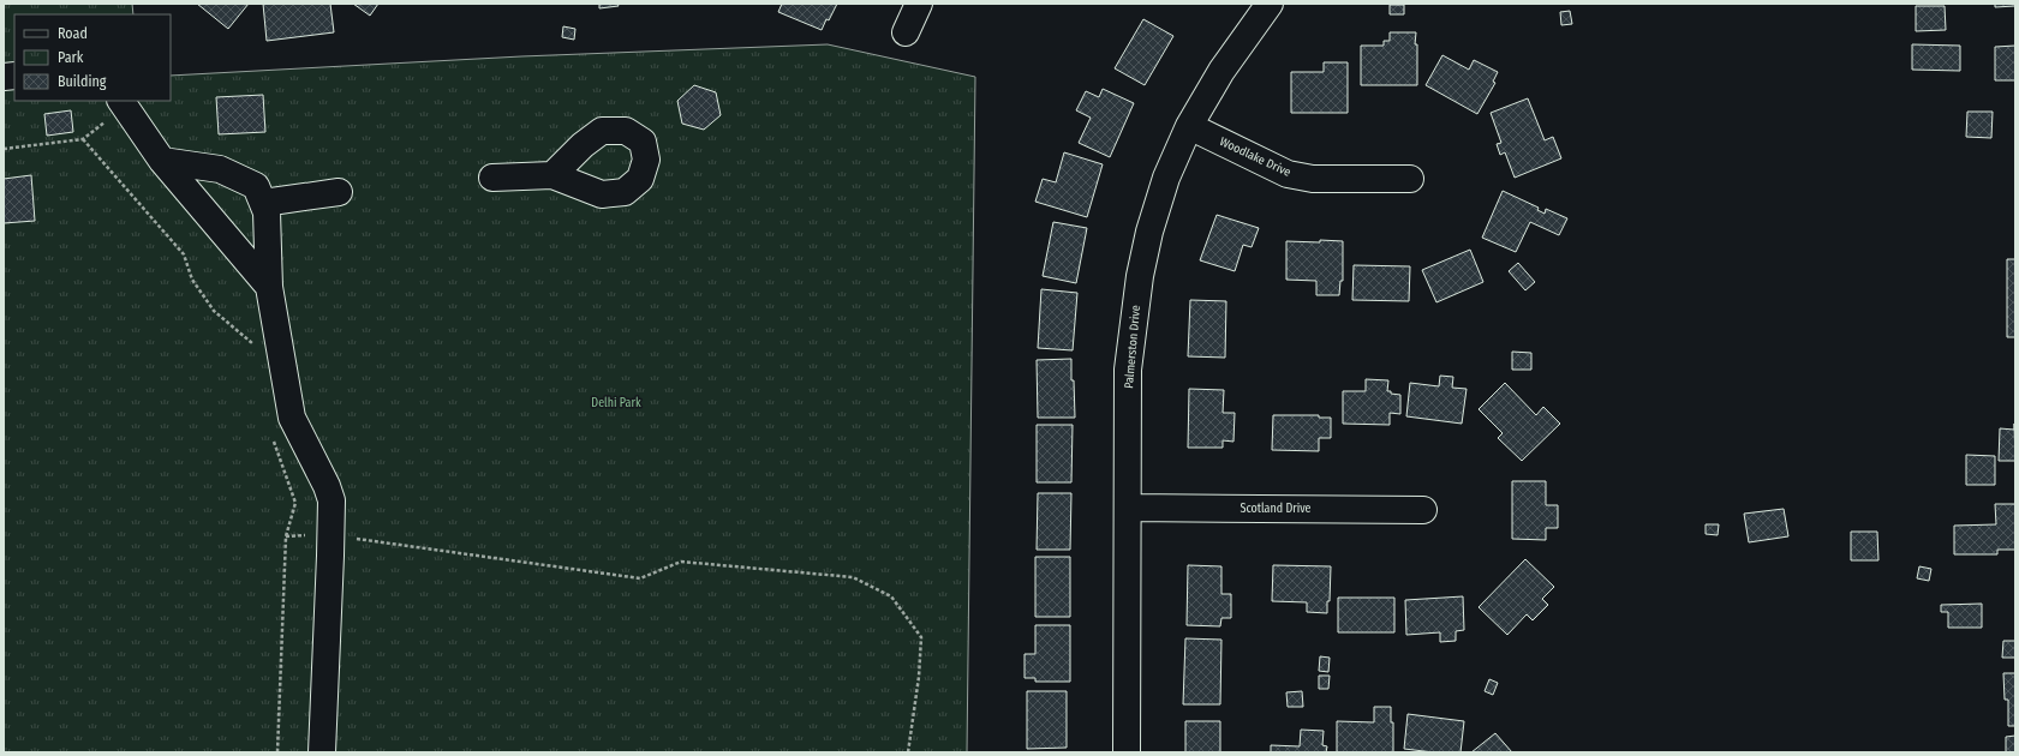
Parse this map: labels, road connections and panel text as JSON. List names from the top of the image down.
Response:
{
  "streets": {
    "street": ["Woodlake Drive", "Palmerston Drive", "Scotland Drive"]
  },
  "crossings": [
    ["Woodlake Drive", "Palmerston Drive"],
    ["Palmerston Drive", "Scotland Drive"]
  ],
  "parks": ["Delhi Park"],
  "legend": ["Road", "Park", "Building"]
}
